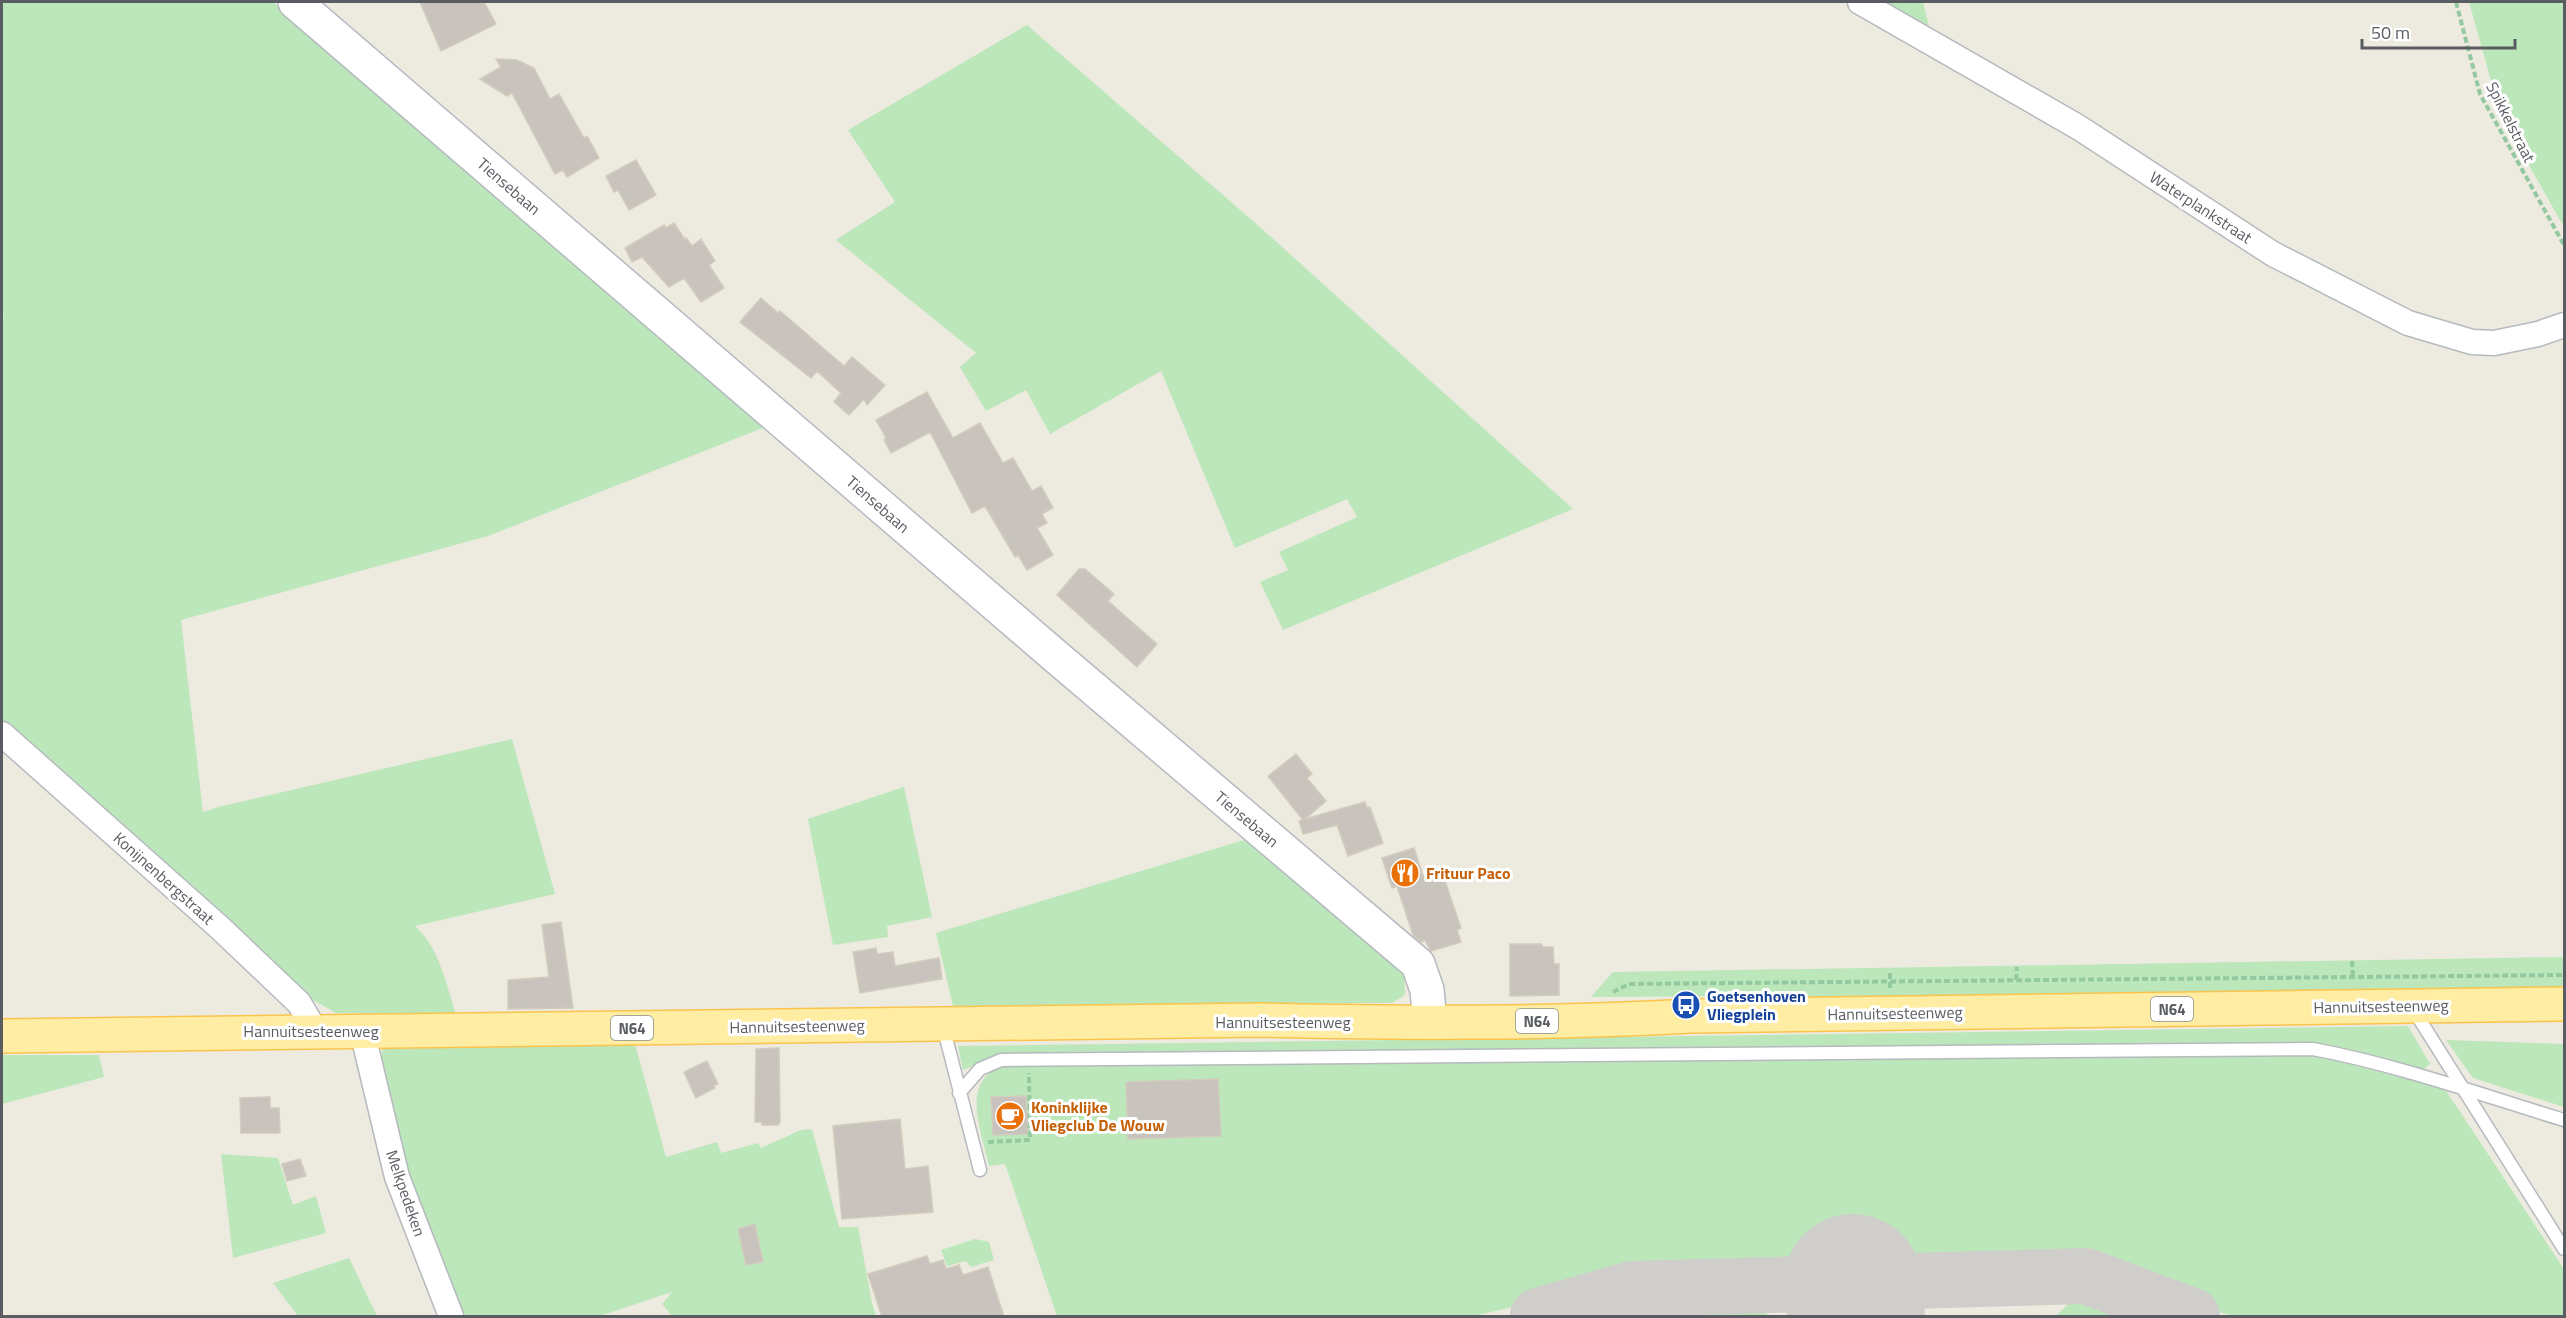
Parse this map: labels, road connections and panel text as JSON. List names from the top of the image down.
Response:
{
  "streets": {
    "main road": ["Hannuitsesteenweg", "N64"],
    "street": [
      "Tiensebaan",
      "Waterplankstraat",
      "Konijnenbergstraat",
      "Melkpedeken"
    ],
    "path": ["Spikkelstraat"]
  },
  "crossings": [
    ["Tiensebaan", "Hannuitsesteenweg"],
    ["Konijnenbergstraat", "Hannuitsesteenweg"],
    ["Hannuitsesteenweg", "Melkpedeken"]
  ],
  "places": {
    "restaurant": ["Frituur Paco"],
    "bus stop": ["Goetsenhoven Vliegplein"],
    "cafe": ["Koninklijke Vliegclub De Wouw"]
  },
  "scale_bar": "50 m"
}
